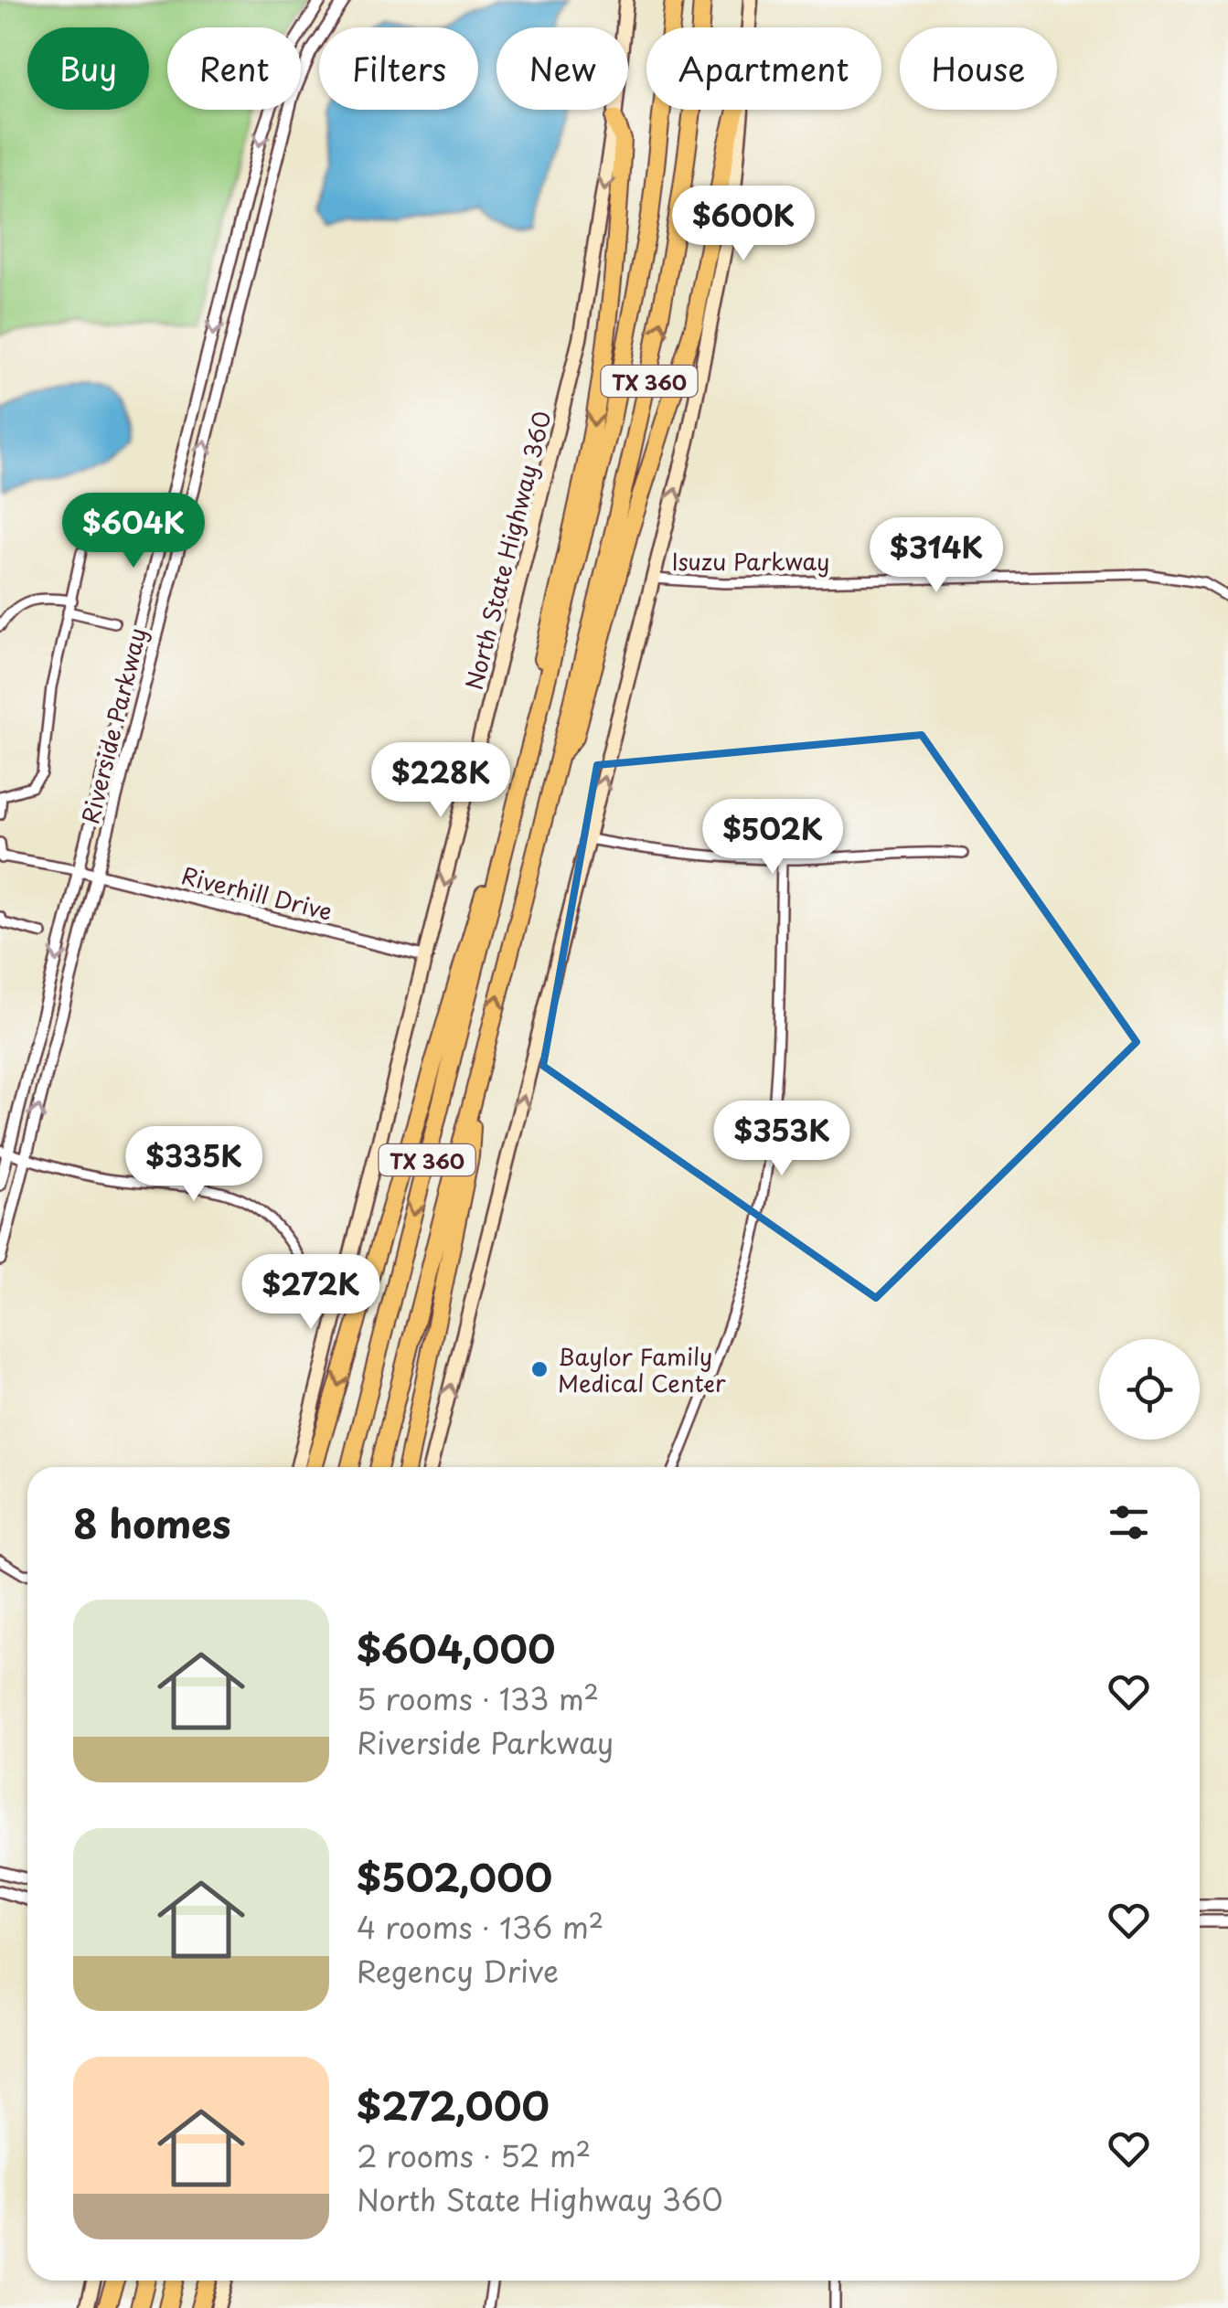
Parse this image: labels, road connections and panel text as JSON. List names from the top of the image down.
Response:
{
  "streets": {
    "highway": ["TX 360"],
    "main road": ["North State Highway 360"],
    "street": ["Isuzu Parkway", "Riverside Parkway", "Riverhill Drive"]
  },
  "crossings": [
    ["North State Highway 360", "Riverhill Drive"],
    ["Riverside Parkway", "Riverhill Drive"]
  ],
  "one_way": ["North State Highway 360"],
  "places": ["Baylor Family Medical Center"],
  "page": {
    "chip": [
      "Buy",
      "Rent",
      "Filters",
      "New",
      "Apartment",
      "House"
    ],
    "price": [
      "$600K",
      "$604K",
      "$314K",
      "$228K",
      "$502K",
      "$353K",
      "$335K",
      "$272K"
    ],
    "heading": "8 homes",
    "list": [
      {
        "name": "$604,000",
        "note": "5 rooms · 133 m² · Riverside Parkway"
      },
      {
        "name": "$502,000",
        "note": "4 rooms · 136 m² · Regency Drive"
      },
      {
        "name": "$272,000",
        "note": "2 rooms · 52 m² · North State Highway 360"
      }
    ]
  }
}
